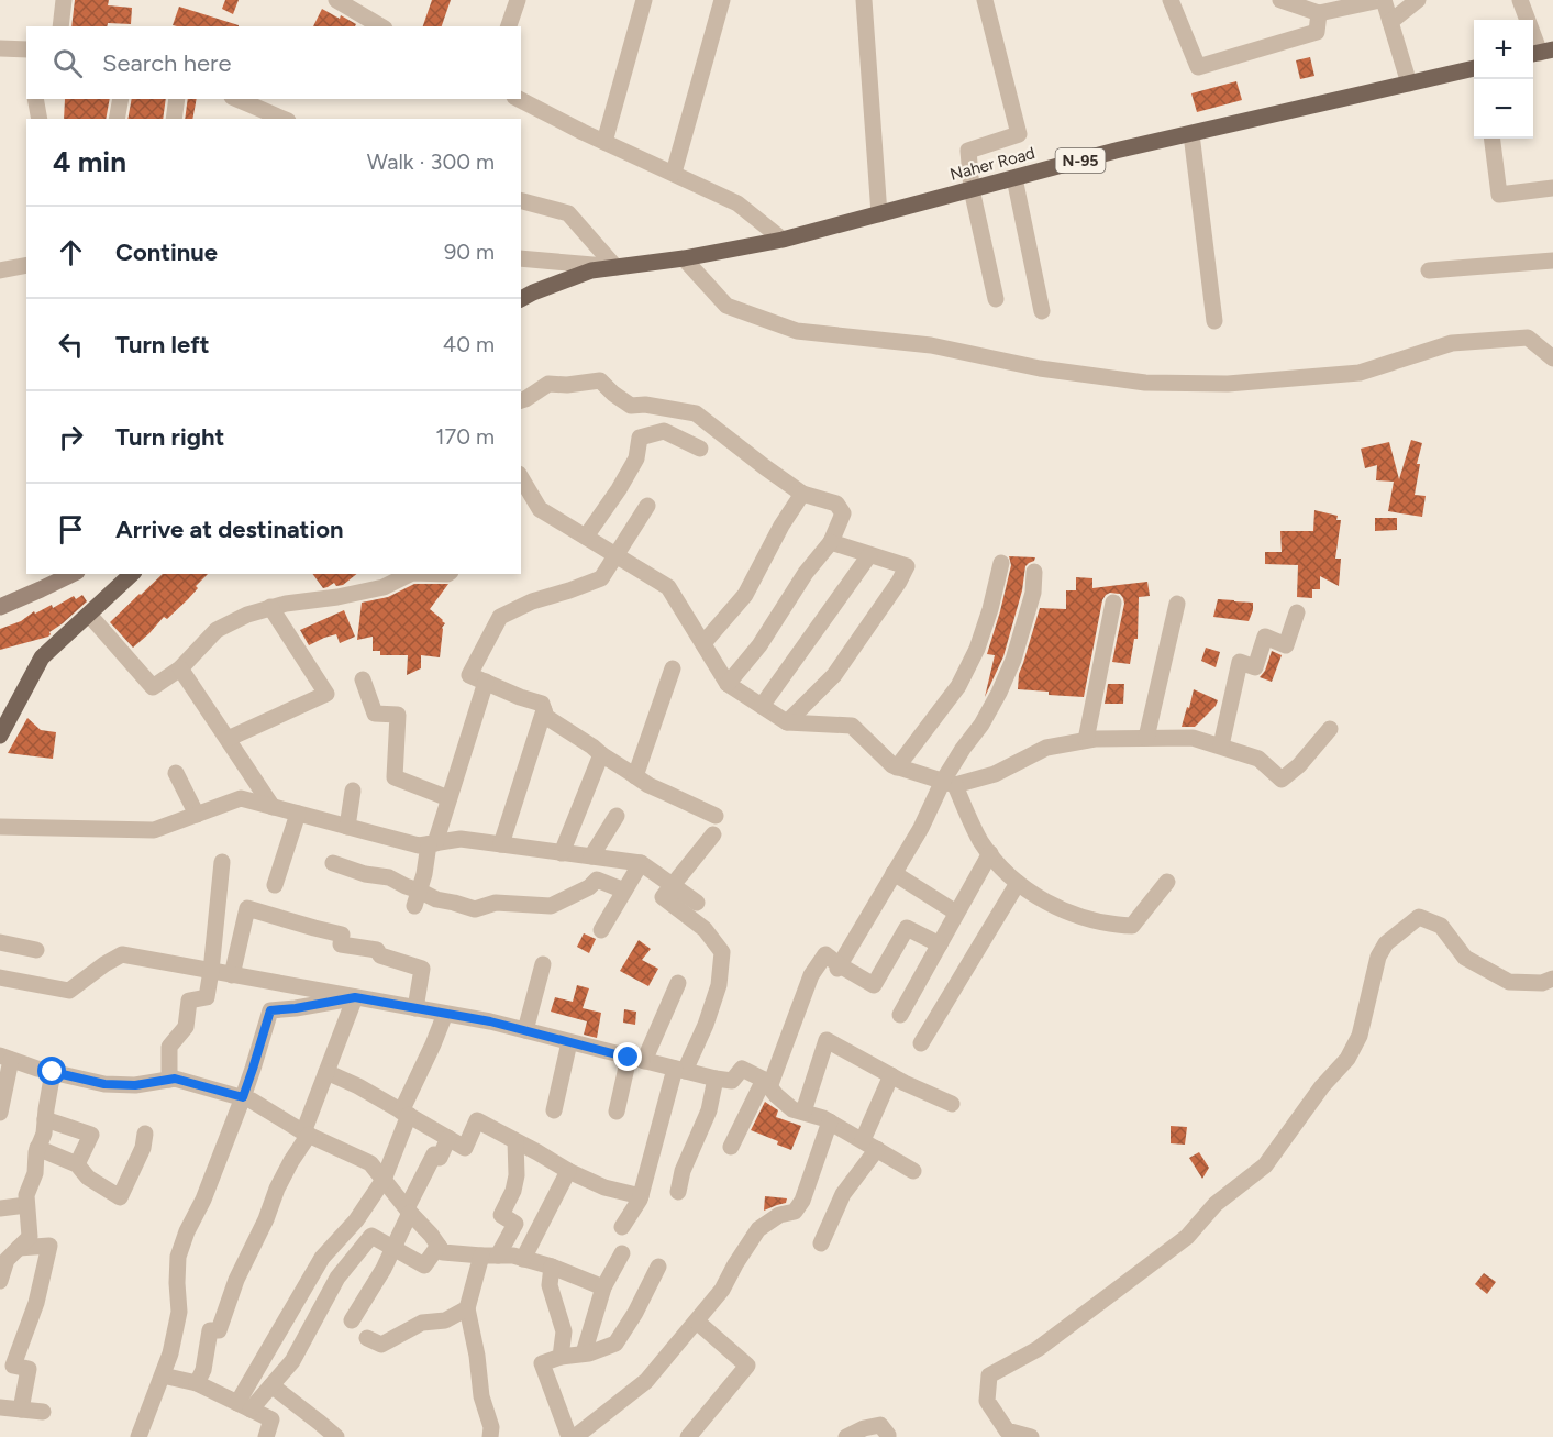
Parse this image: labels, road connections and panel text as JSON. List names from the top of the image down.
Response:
{
  "streets": {
    "main road": ["N-95", "Naher Road"]
  },
  "page": {
    "map_buttons": ["+", "−"],
    "search": "Search here",
    "heading": ["4 min", "Walk · 300 m"],
    "list": [
      ["Continue", "90 m"],
      ["Turn left", "40 m"],
      ["Turn right", "170 m"],
      "Arrive at destination"
    ]
  }
}
